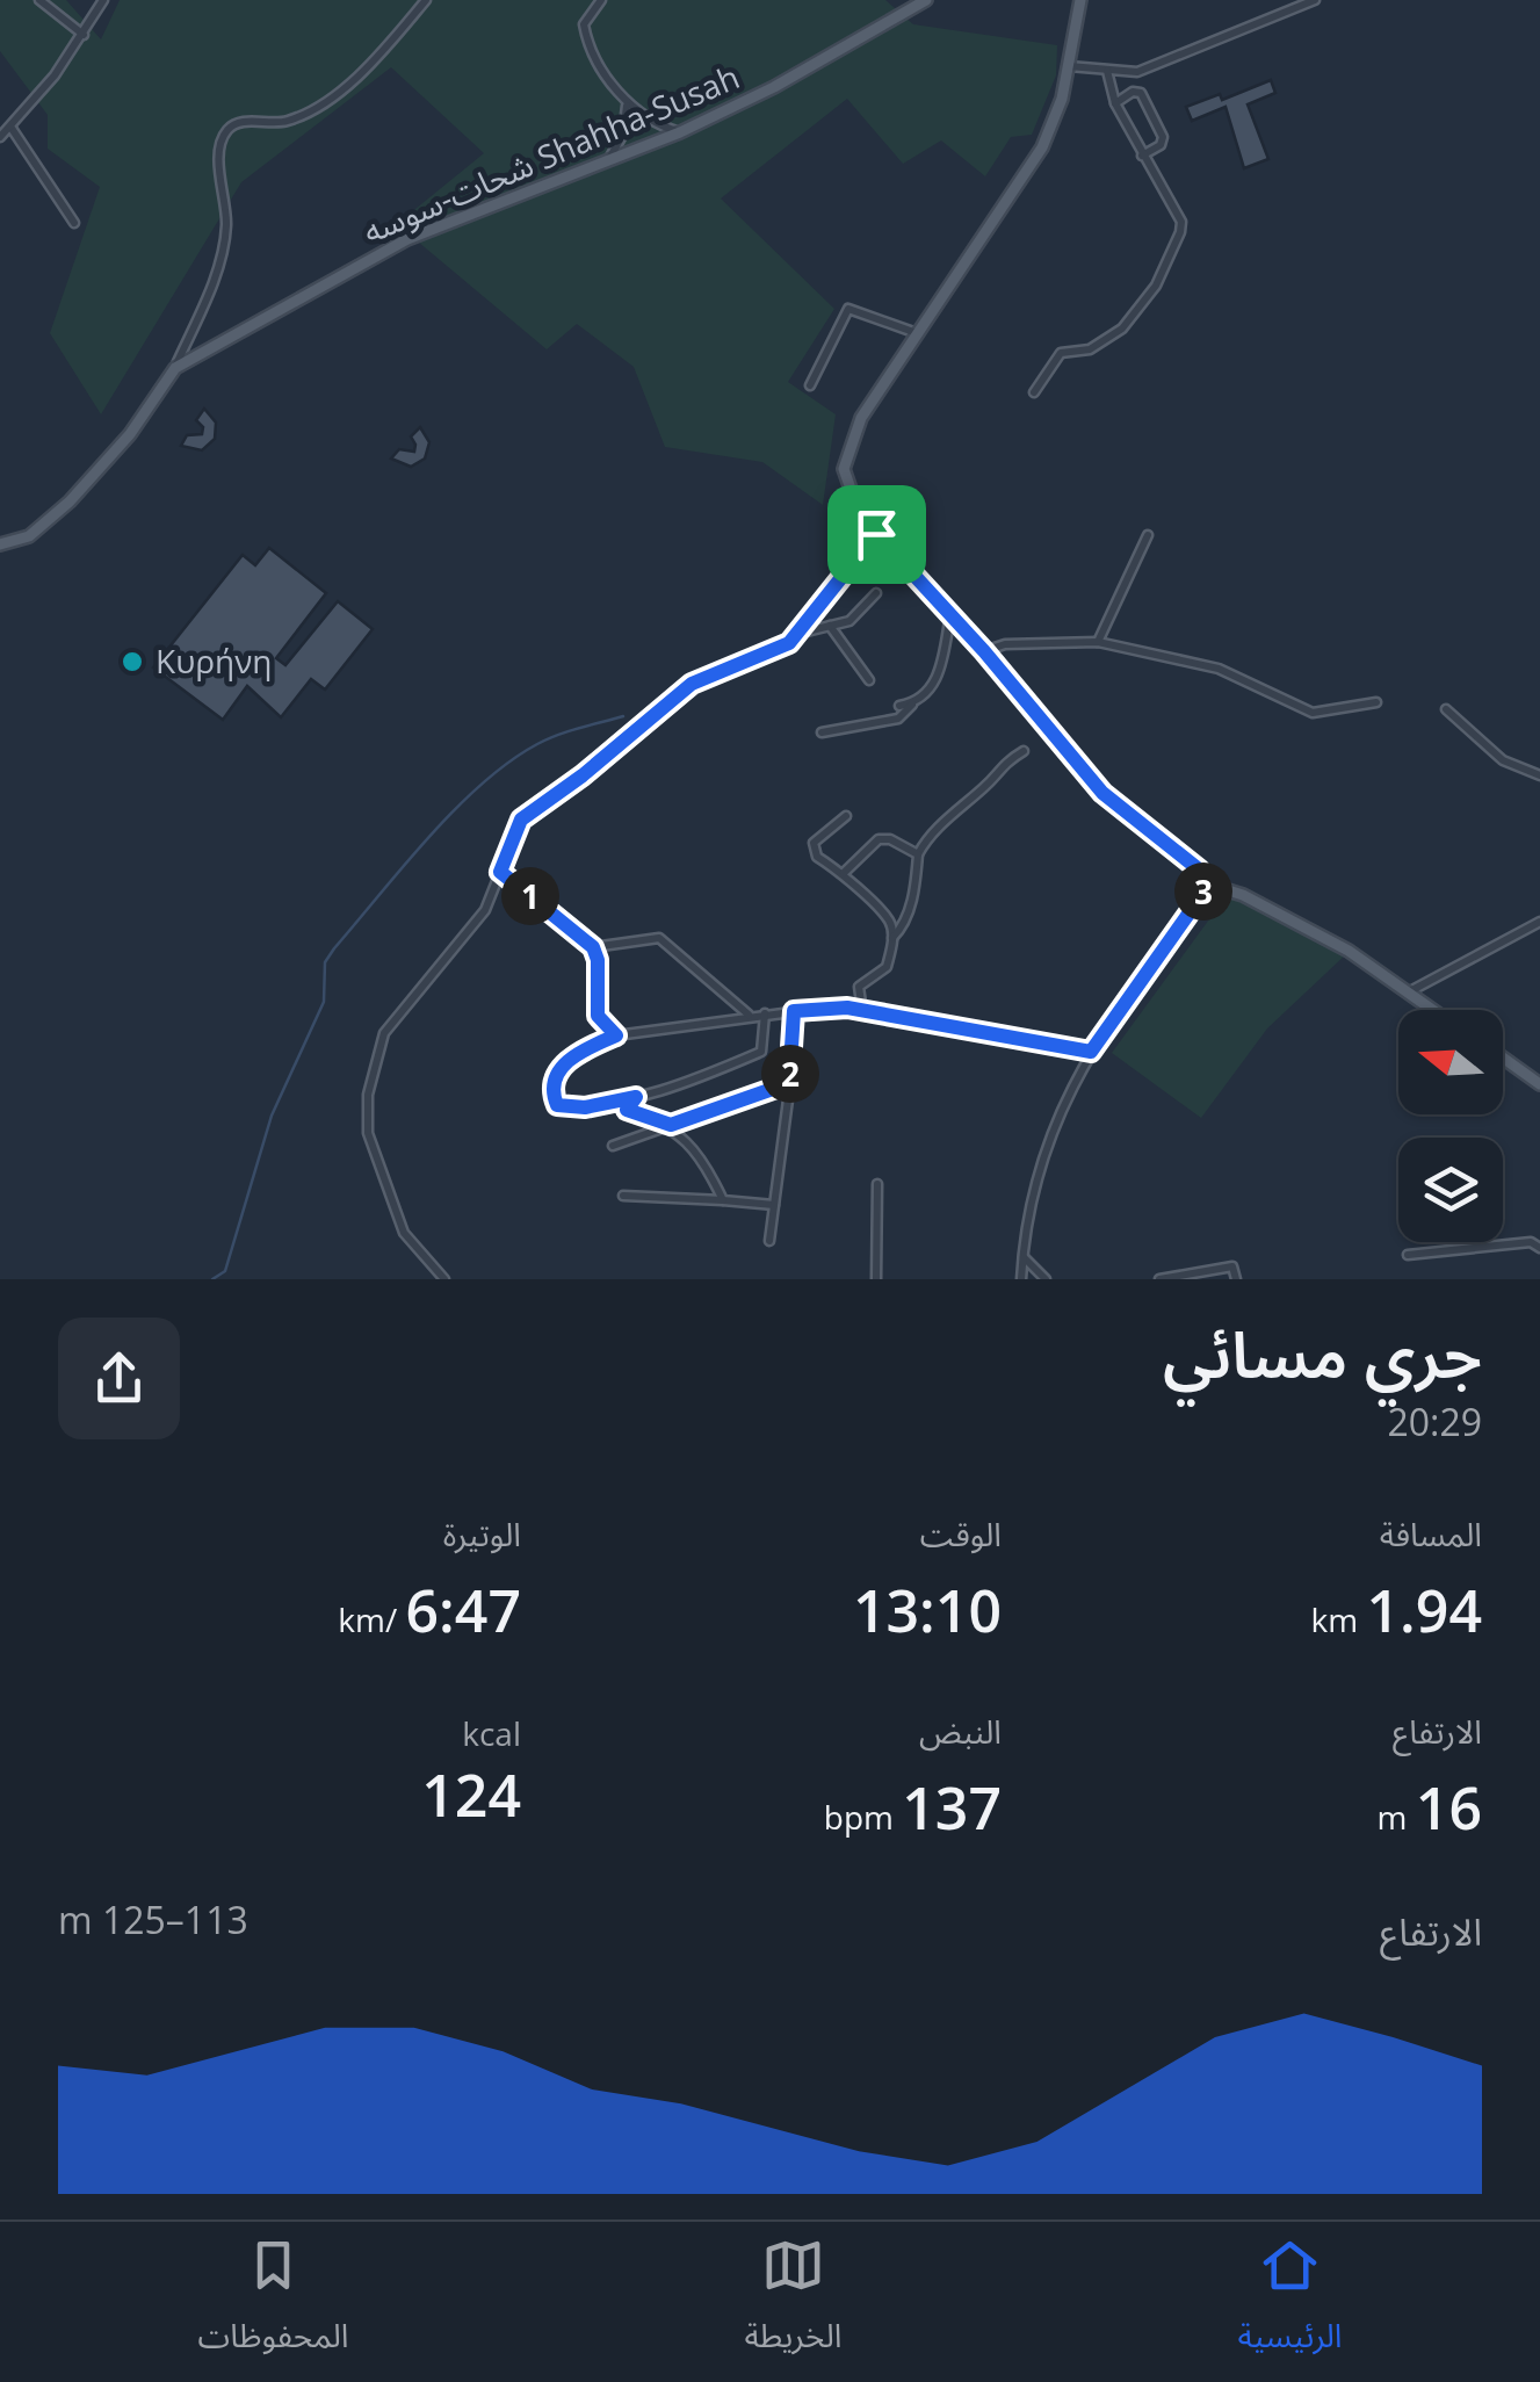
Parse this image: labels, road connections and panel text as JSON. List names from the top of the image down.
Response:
{
  "streets": {
    "main road": ["شحات-سوسه Shahha-Susah"]
  },
  "places": ["Κυρήνη"],
  "north": "left",
  "page": {
    "pins": ["3", "1", "2"],
    "heading": ["جري مسائي", "20:29"],
    "stats": [
      ["المسافة", "1.94 km"],
      ["الوقت", "13:10"],
      ["الوتيرة", "6:47 /km"],
      ["الارتفاع", "16 m"],
      ["النبض", "137 bpm"],
      ["kcal", "124"]
    ],
    "chart": ["الارتفاع", "113–125 m"],
    "tabs": ["الرئيسية", "الخريطة", "المحفوظات"]
  }
}
